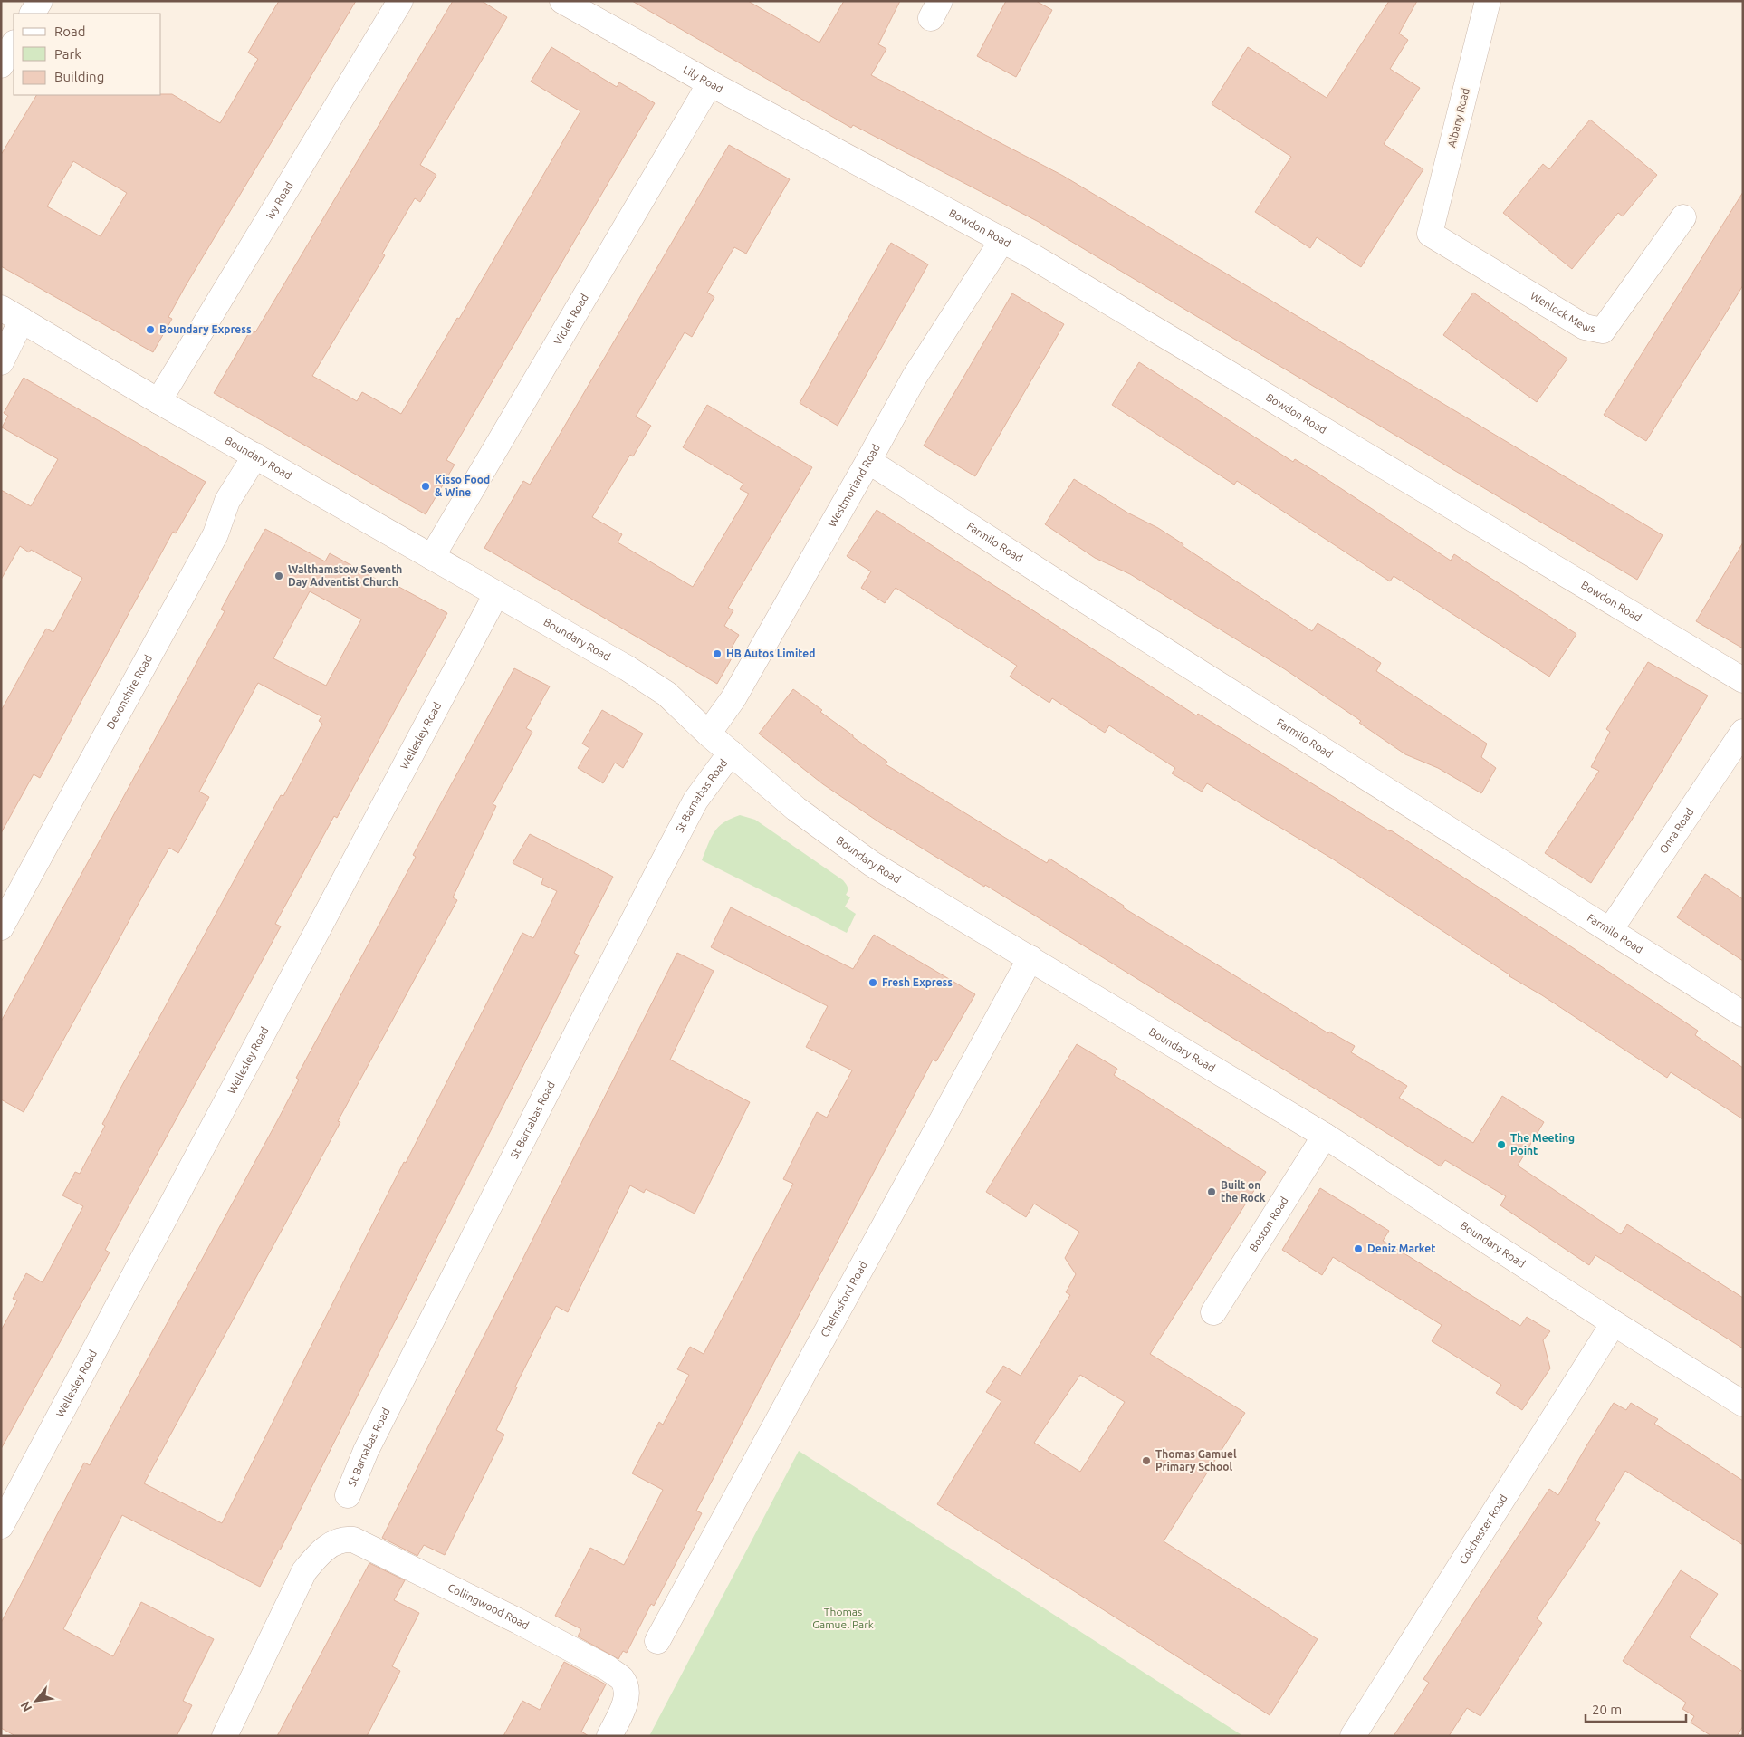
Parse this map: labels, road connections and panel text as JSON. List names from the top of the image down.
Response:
{
  "streets": {
    "street": [
      "Lily Road",
      "Albany Road",
      "Ivy Road",
      "Bowdon Road",
      "Wenlock Mews",
      "Violet Road",
      "Boundary Road",
      "Westmorland Road",
      "Farmilo Road",
      "Devonshire Road",
      "Wellesley Road",
      "St Barnabas Road",
      "Onra Road",
      "Boston Road",
      "Chelmsford Road",
      "Colchester Road",
      "Collingwood Road"
    ]
  },
  "crossings": [
    ["Lily Road", "Bowdon Road"],
    ["Lily Road", "Violet Road"],
    ["Albany Road", "Wenlock Mews"],
    ["Ivy Road", "Boundary Road"],
    ["Bowdon Road", "Westmorland Road"],
    ["Violet Road", "Boundary Road"],
    ["Boundary Road", "Westmorland Road"],
    ["Boundary Road", "Devonshire Road"],
    ["Boundary Road", "Wellesley Road"],
    ["Boundary Road", "St Barnabas Road"],
    ["Boundary Road", "Boston Road"],
    ["Boundary Road", "Chelmsford Road"],
    ["Boundary Road", "Colchester Road"],
    ["Westmorland Road", "Farmilo Road"],
    ["Farmilo Road", "Onra Road"]
  ],
  "parks": ["Thomas Gamuel Park"],
  "places": [
    "Boundary Express",
    "Kisso Food & Wine",
    "Walthamstow Seventh Day Adventist Church",
    "HB Autos Limited",
    "Fresh Express",
    "The Meeting Point",
    "Built on the Rock",
    "Deniz Market",
    "Thomas Gamuel Primary School"
  ],
  "legend": ["Road", "Park", "Building"],
  "scale_bar": "20 m",
  "north": "bottom left"
}
